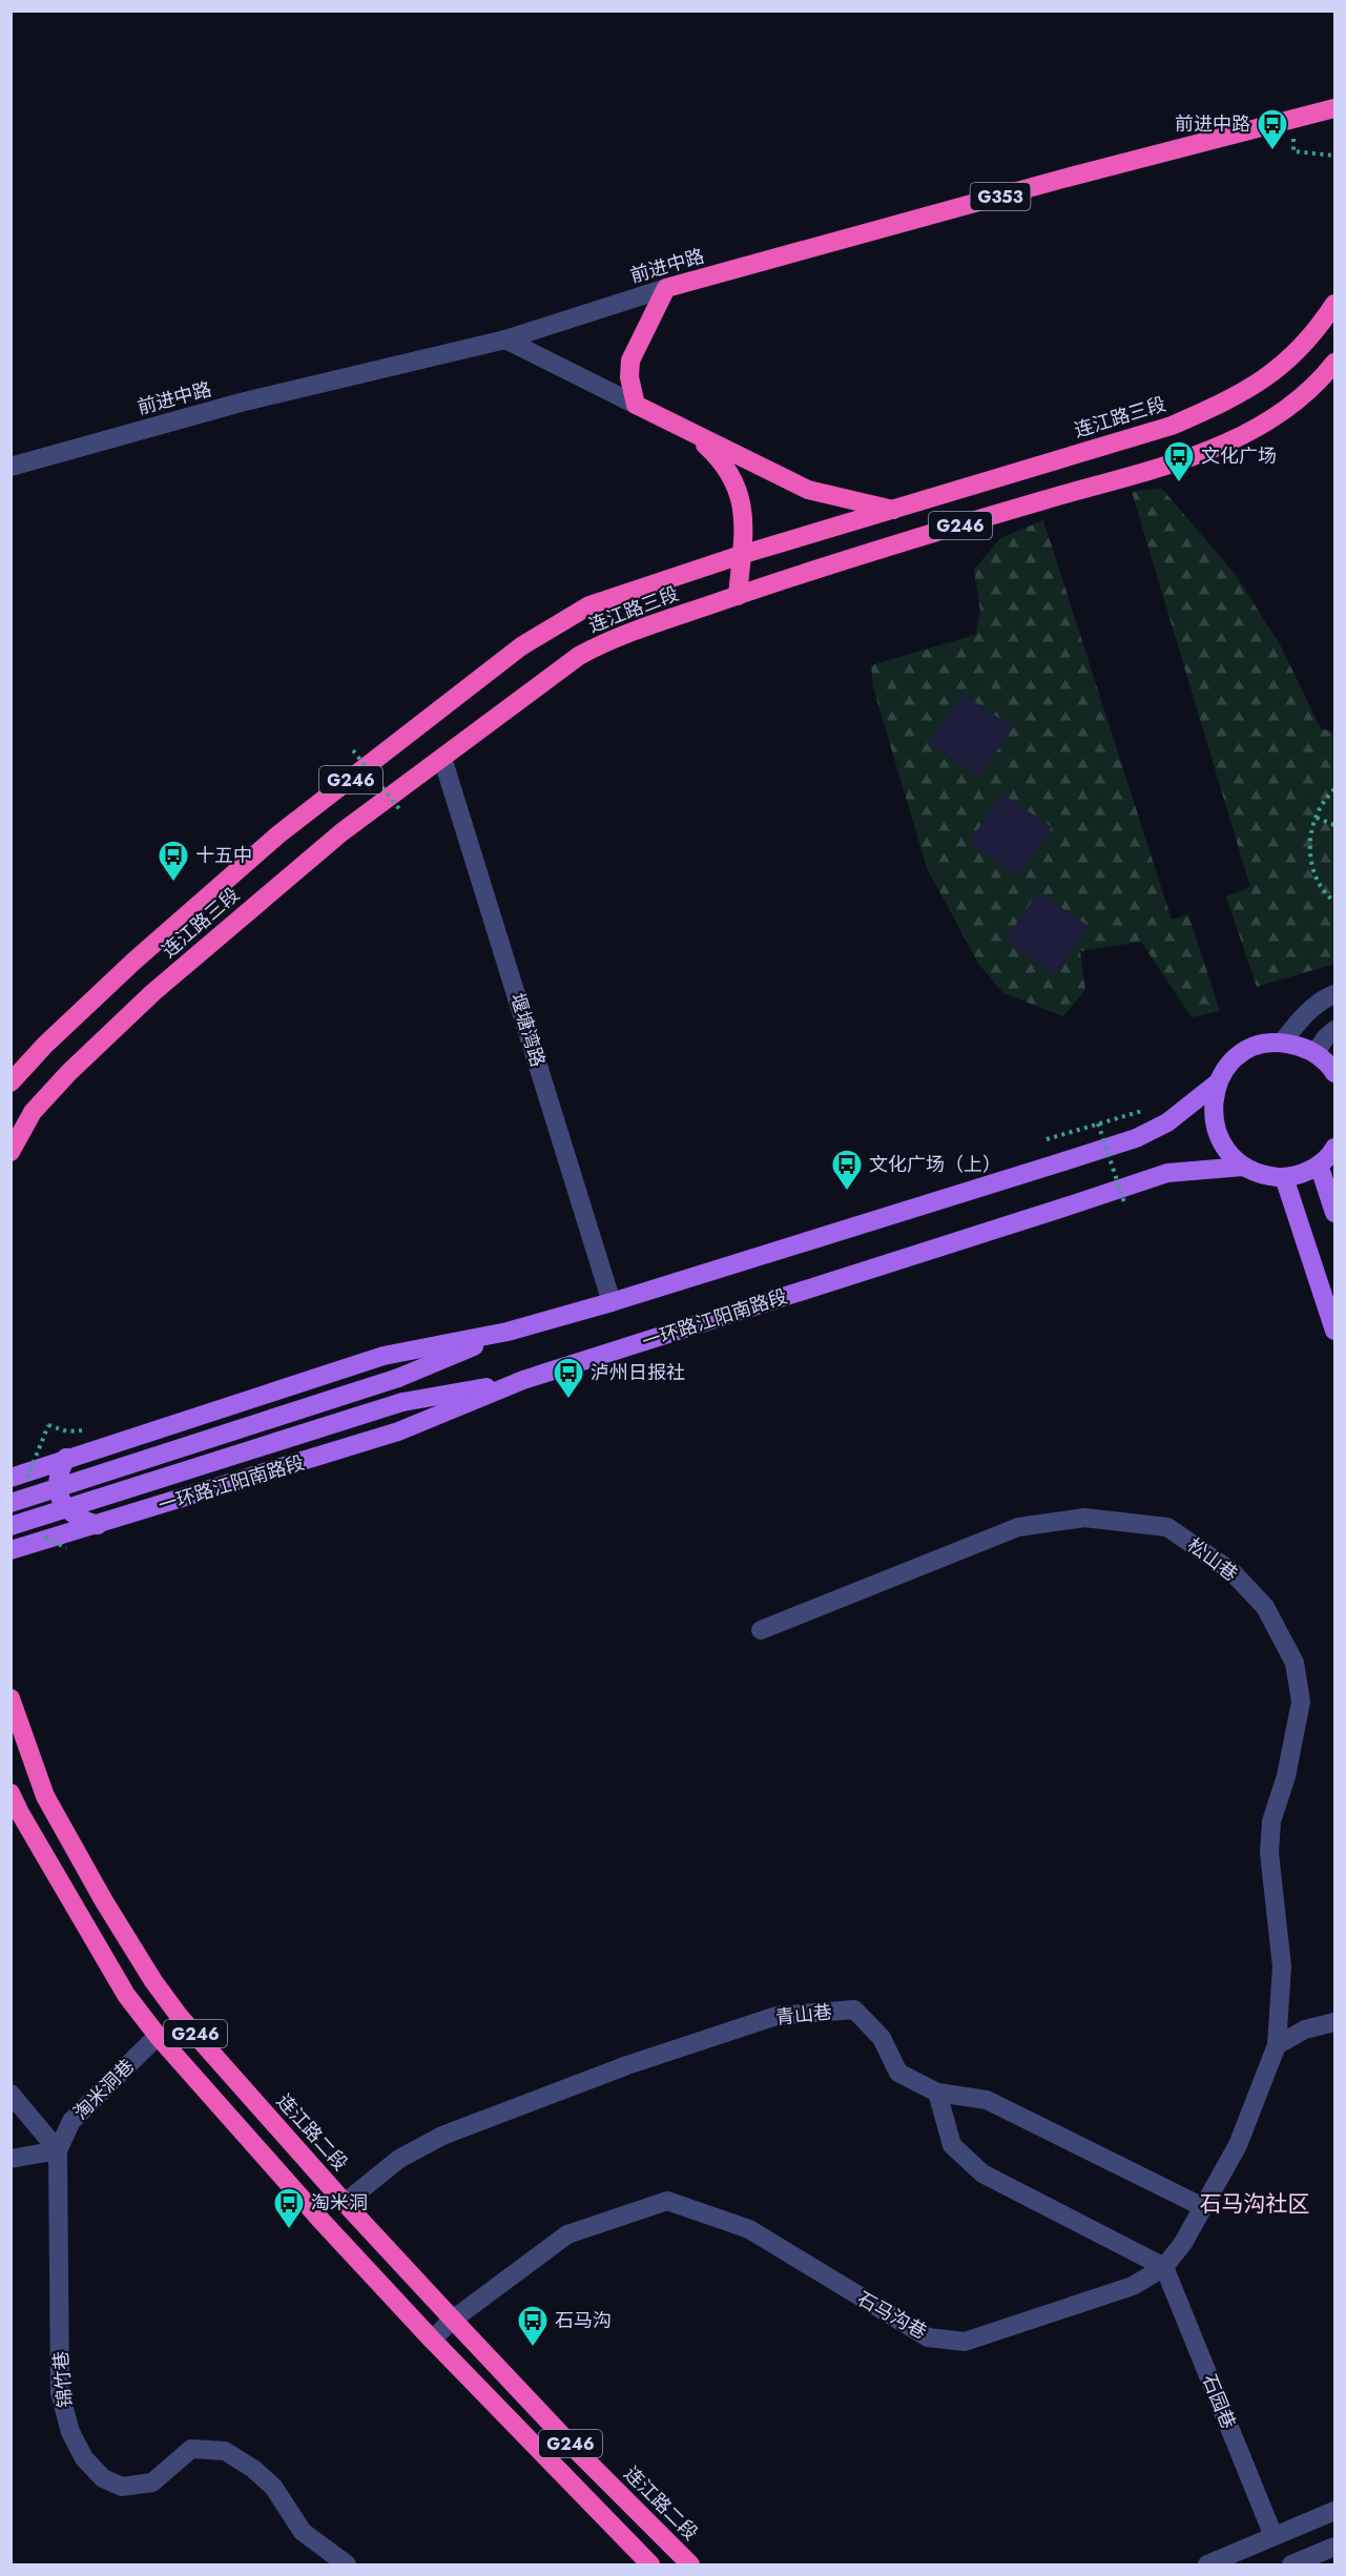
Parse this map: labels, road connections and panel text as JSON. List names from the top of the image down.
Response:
{
  "streets": {
    "highway": [
      "G353",
      "前进中路",
      "连江路三段",
      "G246",
      "连江路二段"
    ],
    "main road": ["一环路江阳南路段"],
    "street": [
      "堰塘湾路",
      "松山巷",
      "青山巷",
      "淘米洞巷",
      "石马沟巷",
      "锦竹巷",
      "石园巷"
    ]
  },
  "crossings": [
    ["连江路三段", "堰塘湾路"],
    ["G246", "淘米洞巷"],
    ["G246", "石马沟巷"],
    ["松山巷", "石马沟巷"],
    ["青山巷", "连江路二段"],
    ["青山巷", "石马沟巷"],
    ["淘米洞巷", "锦竹巷"],
    ["连江路二段", "石马沟巷"],
    ["石马沟巷", "石园巷"]
  ],
  "districts": ["石马沟社区"],
  "places": {
    "bus stop": [
      "前进中路",
      "文化广场",
      "十五中",
      "文化广场（上）",
      "泸州日报社",
      "淘米洞",
      "石马沟"
    ]
  }
}
